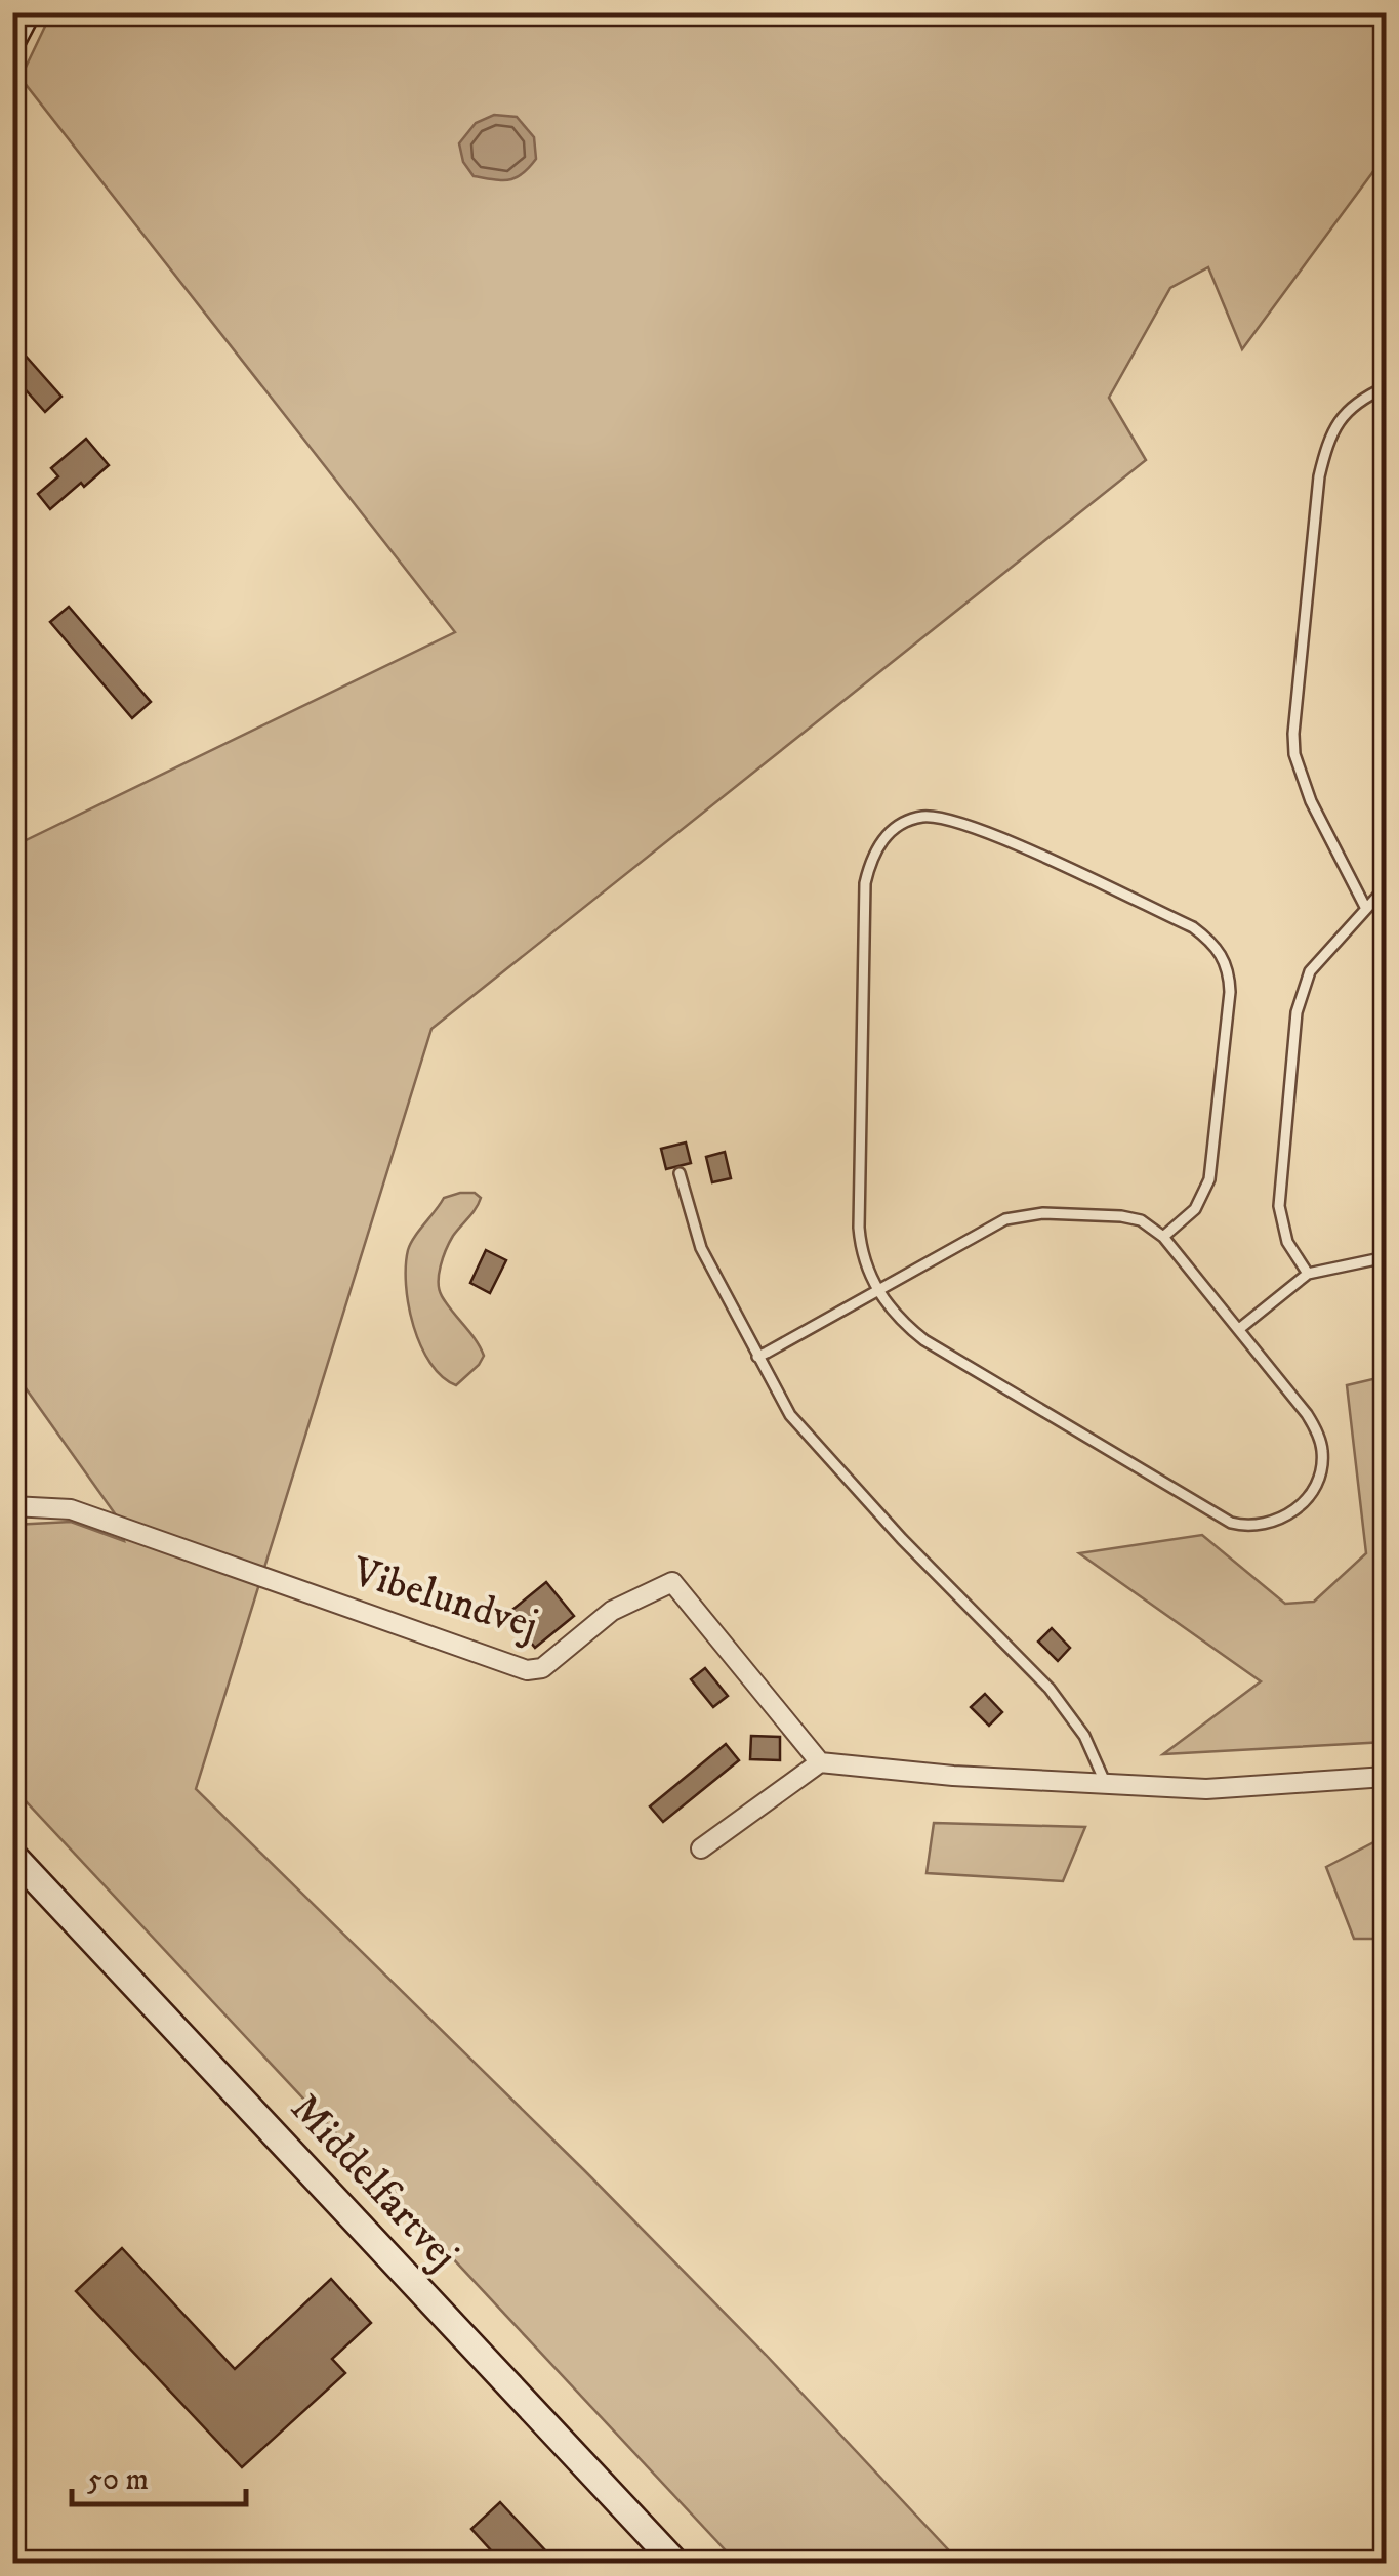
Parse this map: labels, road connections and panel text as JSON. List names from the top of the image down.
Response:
{
  "streets": {
    "main road": ["Middelfartvej"],
    "street": ["Vibelundvej"]
  },
  "scale_bar": "50 m"
}
